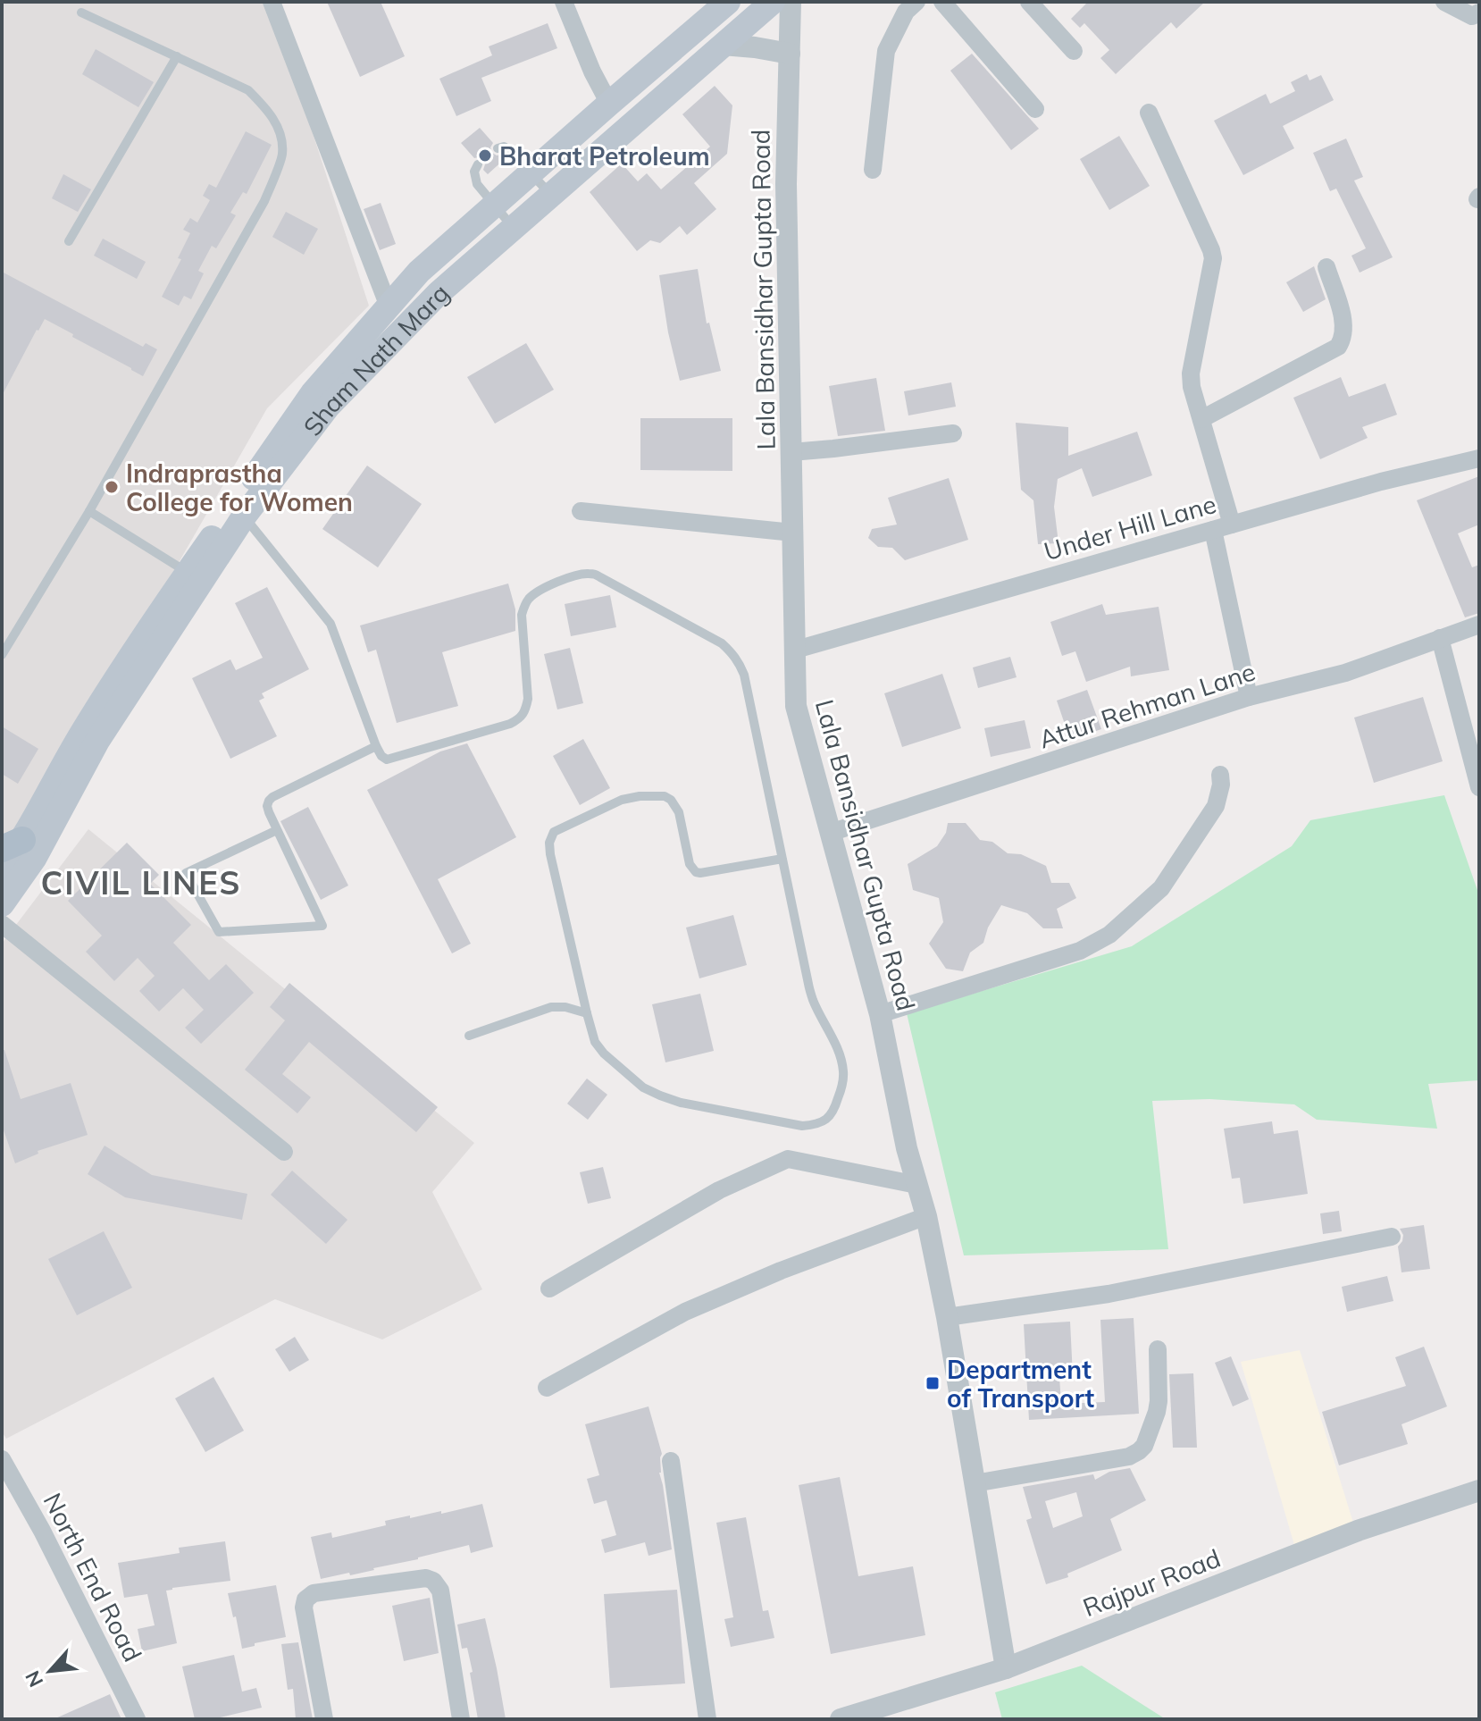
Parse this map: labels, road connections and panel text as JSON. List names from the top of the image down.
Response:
{
  "streets": {
    "main road": ["Sham Nath Marg"],
    "street": [
      "Lala Bansidhar Gupta Road",
      "Under Hill Lane",
      "Attur Rehman Lane",
      "North End Road",
      "Rajpur Road"
    ]
  },
  "crossings": [
    ["Lala Bansidhar Gupta Road", "Under Hill Lane"],
    ["Lala Bansidhar Gupta Road", "Attur Rehman Lane"],
    ["Lala Bansidhar Gupta Road", "Rajpur Road"]
  ],
  "districts": ["CIVIL LINES"],
  "places": {
    "other": ["Bharat Petroleum", "Indraprastha College for Women"],
    "transit": ["Department of Transport"]
  },
  "north": "bottom left"
}
